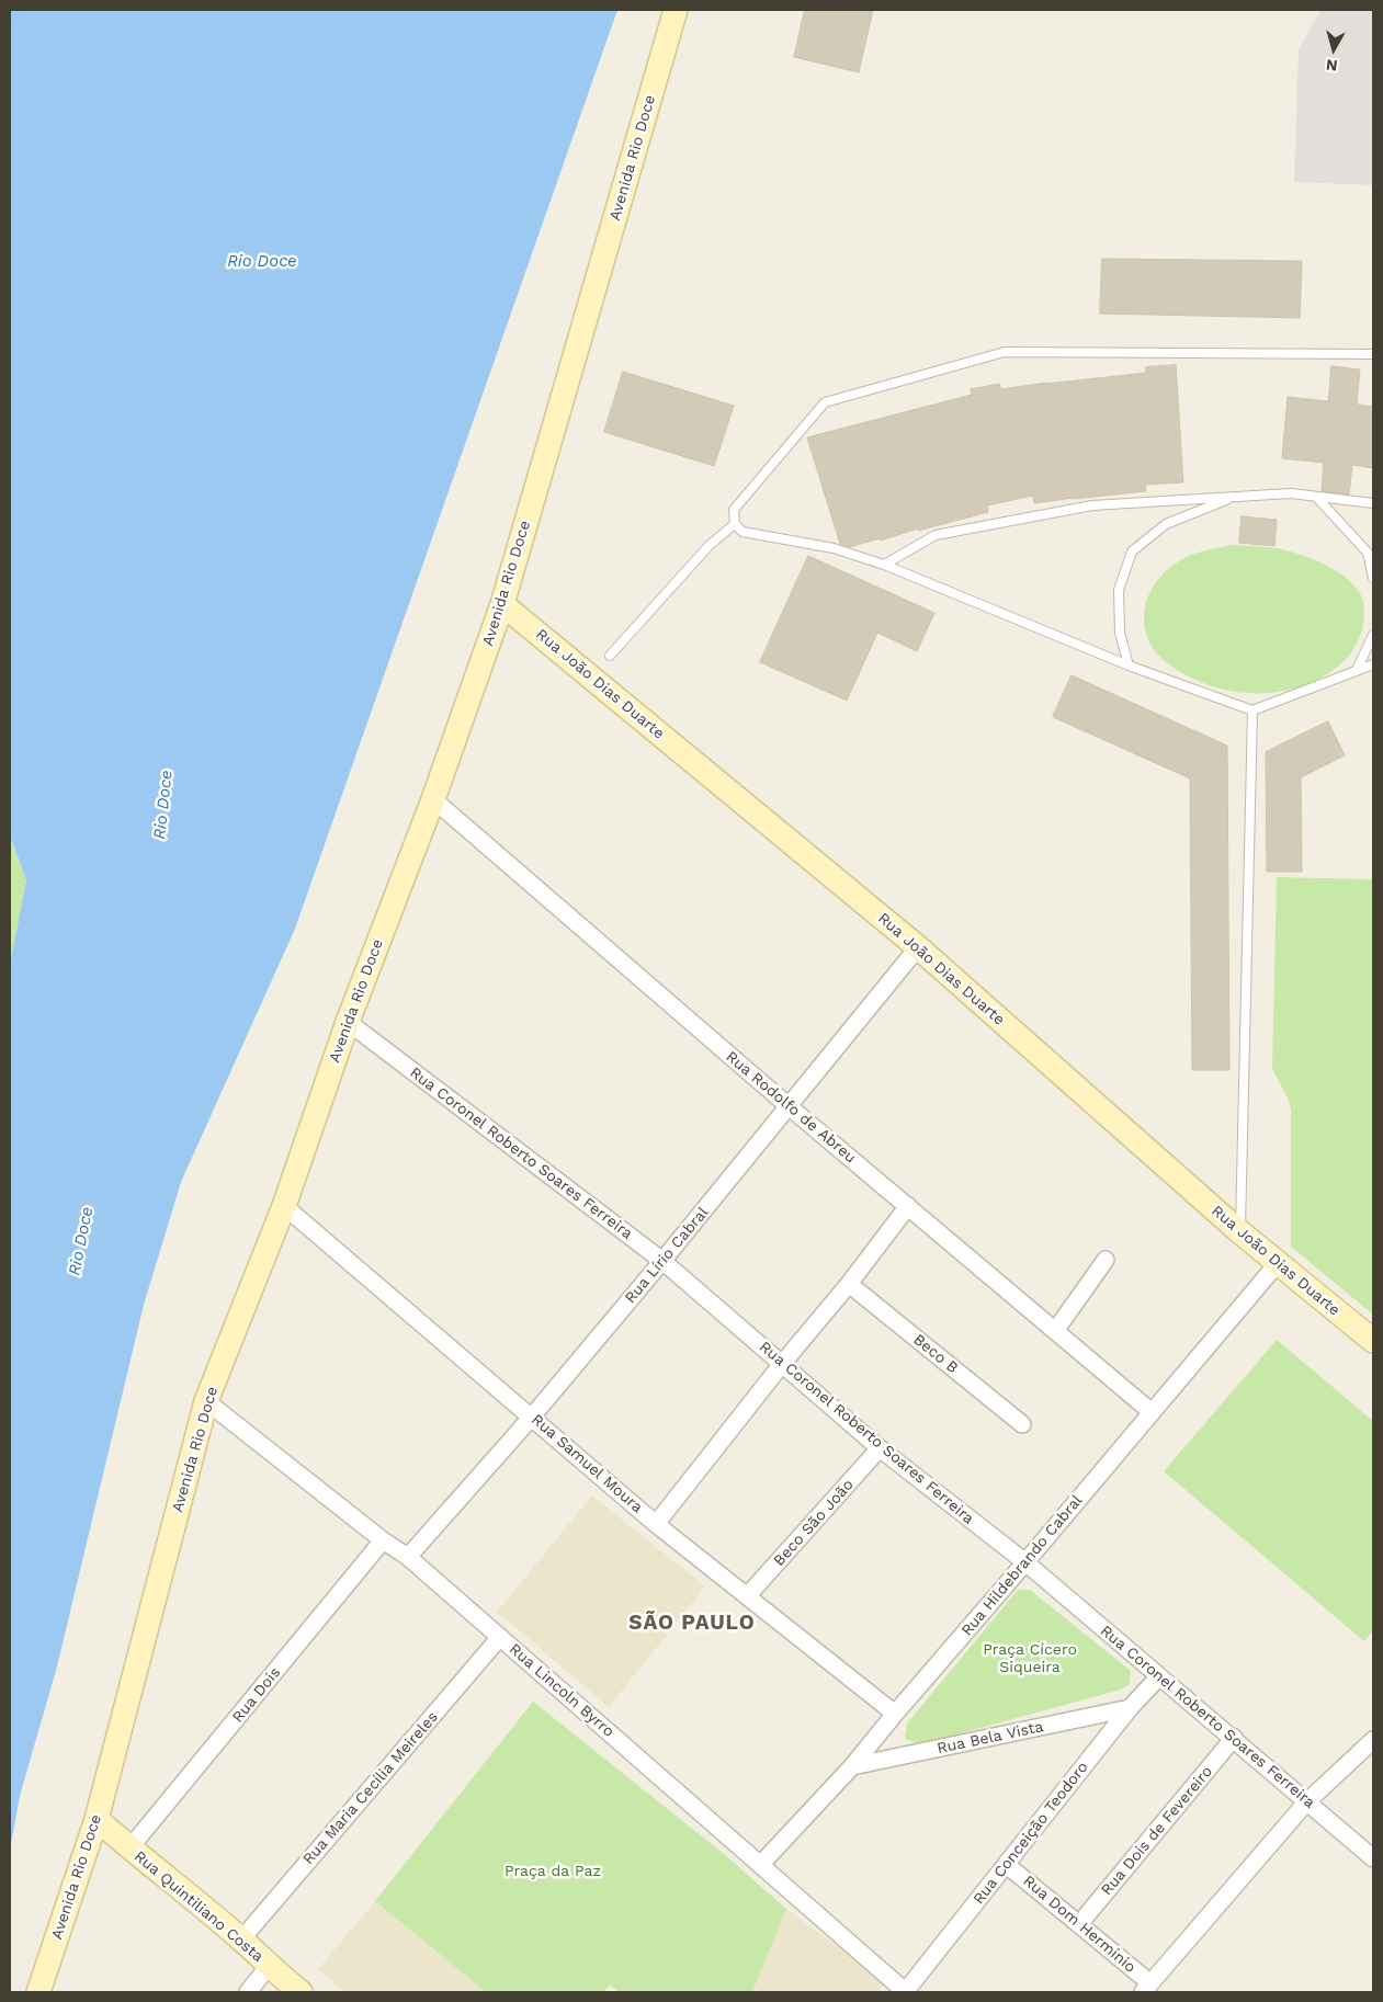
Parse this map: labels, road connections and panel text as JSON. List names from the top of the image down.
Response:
{
  "streets": {
    "street": [
      "Avenida Rio Doce",
      "Rua João Dias Duarte",
      "Rua Rodolfo de Abreu",
      "Rua Coronel Roberto Soares Ferreira",
      "Rua Lírio Cabral",
      "Beco B",
      "Rua Samuel Moura",
      "Beco São João",
      "Rua Hildebrando Cabral",
      "Rua Lincoln Byrro",
      "Rua Dois",
      "Rua Bela Vista",
      "Rua Maria Cecília Meireles",
      "Rua Dois de Fevereiro",
      "Rua Conceição Teodoro",
      "Rua Quintiliano Costa",
      "Rua Dom Hermínio"
    ]
  },
  "crossings": [
    ["Avenida Rio Doce", "Rua João Dias Duarte"],
    ["Avenida Rio Doce", "Rua Rodolfo de Abreu"],
    ["Avenida Rio Doce", "Rua Coronel Roberto Soares Ferreira"],
    ["Avenida Rio Doce", "Rua Samuel Moura"],
    ["Avenida Rio Doce", "Rua Lincoln Byrro"],
    ["Avenida Rio Doce", "Rua Quintiliano Costa"],
    ["Rua João Dias Duarte", "Rua Lírio Cabral"],
    ["Rua João Dias Duarte", "Rua Hildebrando Cabral"],
    ["Rua Rodolfo de Abreu", "Rua Lírio Cabral"],
    ["Rua Rodolfo de Abreu", "Rua Hildebrando Cabral"],
    ["Rua Coronel Roberto Soares Ferreira", "Rua Lírio Cabral"],
    ["Rua Coronel Roberto Soares Ferreira", "Beco São João"],
    ["Rua Coronel Roberto Soares Ferreira", "Rua Hildebrando Cabral"],
    ["Rua Coronel Roberto Soares Ferreira", "Rua Dois de Fevereiro"],
    ["Rua Coronel Roberto Soares Ferreira", "Rua Conceição Teodoro"],
    ["Rua Lírio Cabral", "Rua Samuel Moura"],
    ["Rua Lírio Cabral", "Rua Lincoln Byrro"],
    ["Rua Samuel Moura", "Beco São João"],
    ["Rua Samuel Moura", "Rua Hildebrando Cabral"],
    ["Rua Hildebrando Cabral", "Rua Lincoln Byrro"],
    ["Rua Hildebrando Cabral", "Rua Bela Vista"],
    ["Rua Lincoln Byrro", "Rua Dois"],
    ["Rua Lincoln Byrro", "Rua Maria Cecília Meireles"],
    ["Rua Lincoln Byrro", "Rua Conceição Teodoro"],
    ["Rua Dois", "Rua Quintiliano Costa"],
    ["Rua Bela Vista", "Rua Conceição Teodoro"],
    ["Rua Maria Cecília Meireles", "Rua Quintiliano Costa"],
    ["Rua Dois de Fevereiro", "Rua Dom Hermínio"],
    ["Rua Conceição Teodoro", "Rua Dom Hermínio"]
  ],
  "districts": ["SÃO PAULO"],
  "water": ["Rio Doce"],
  "parks": ["Praça Cícero Siqueira", "Praça da Paz"],
  "north": "bottom"
}
